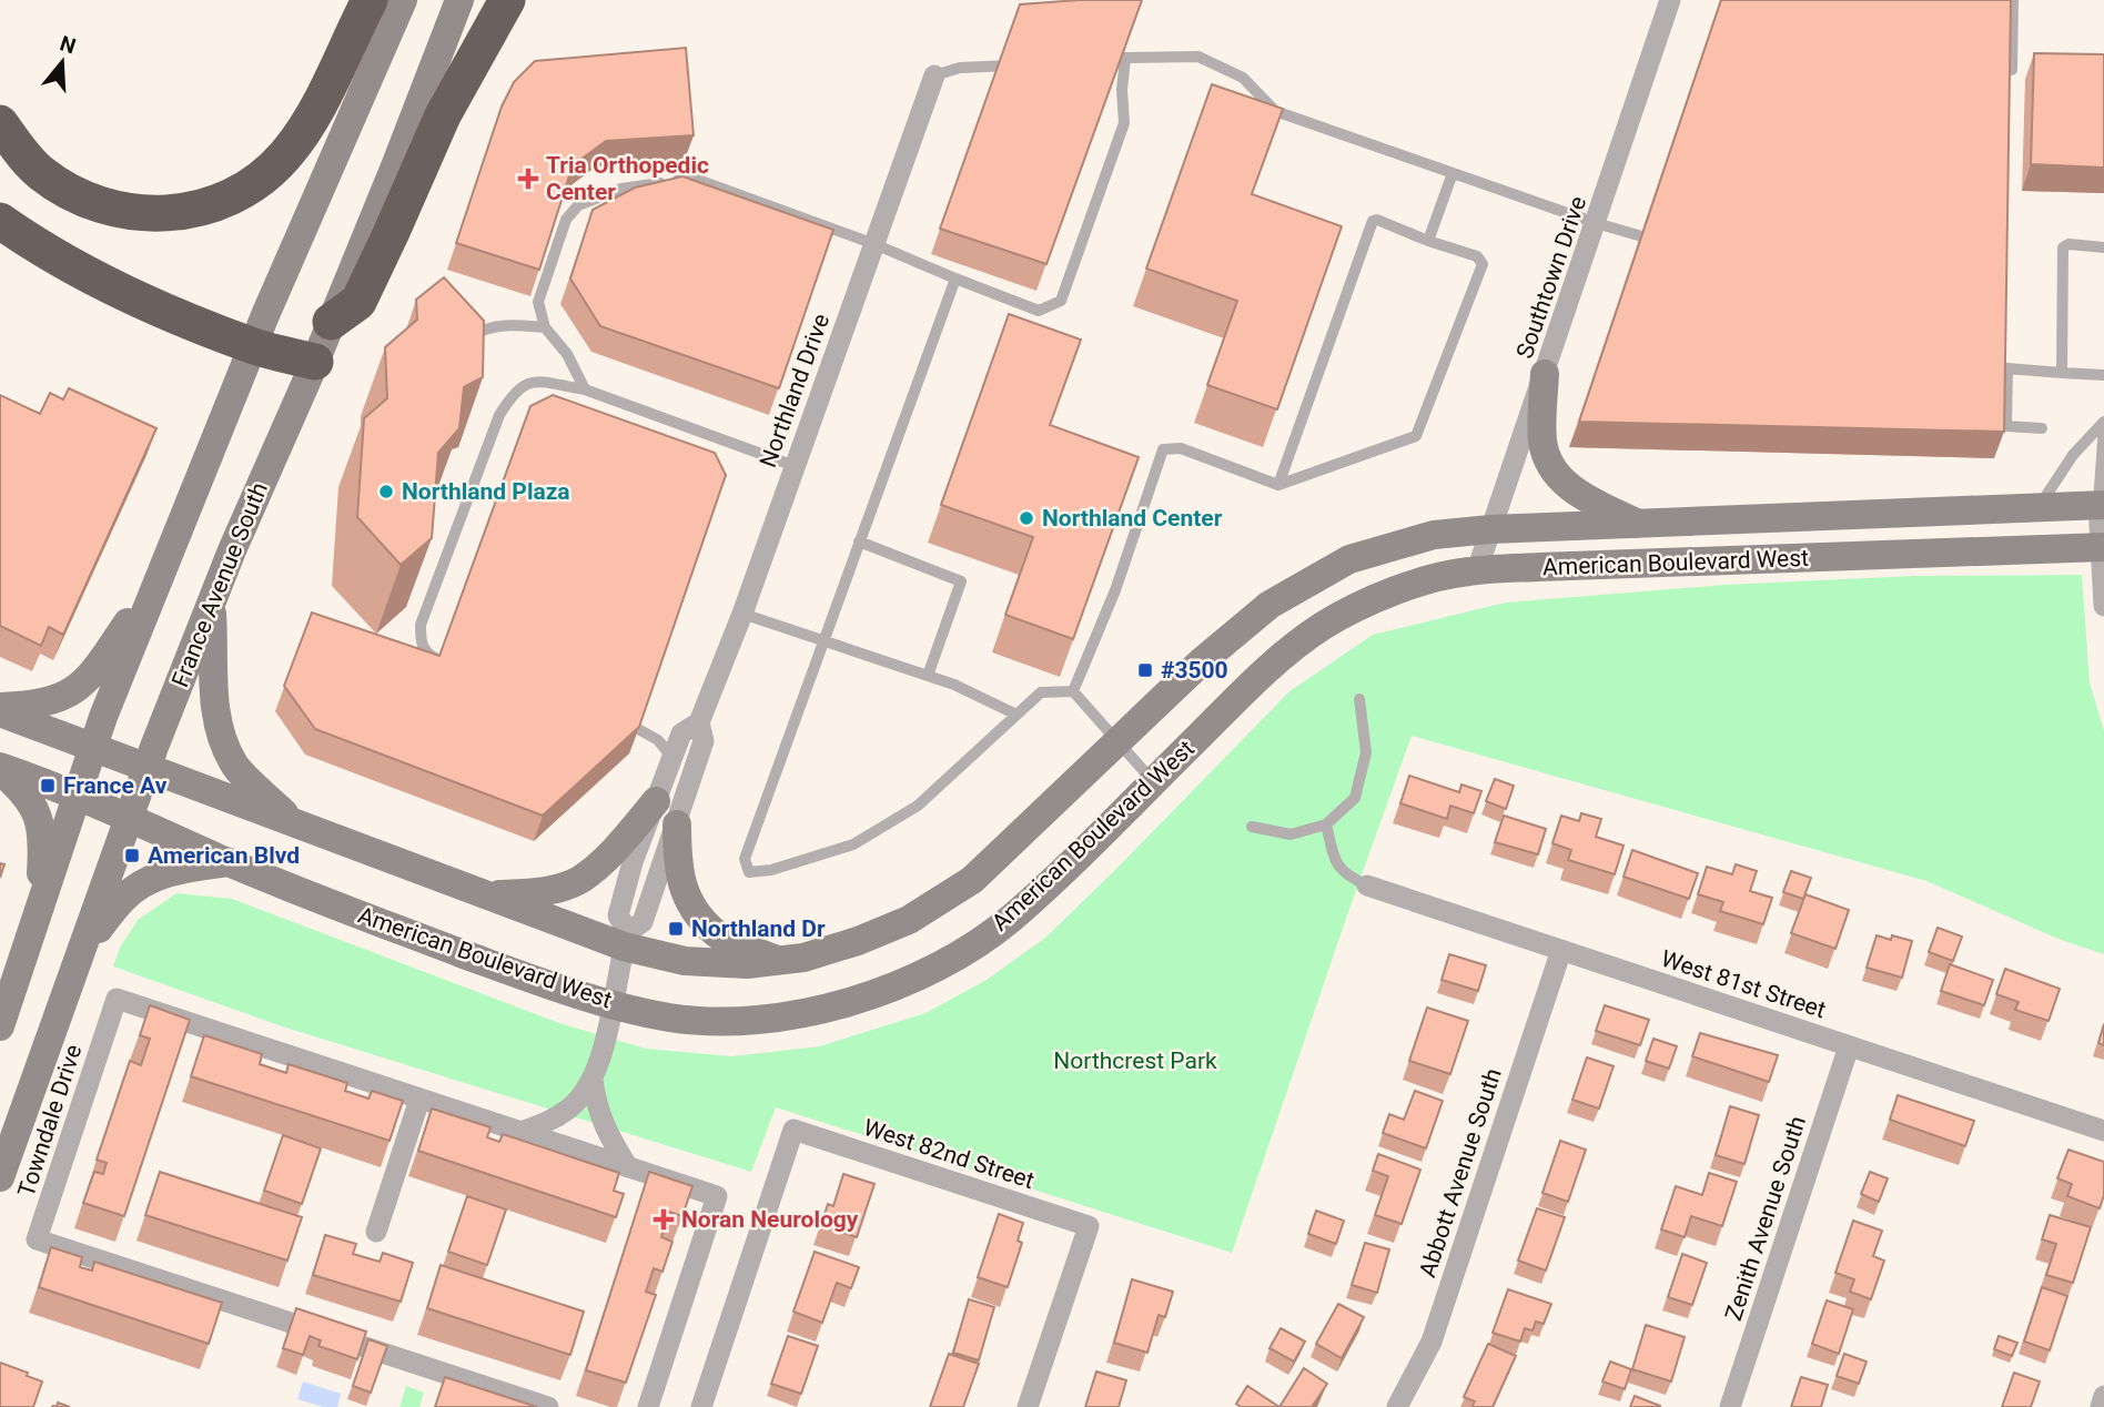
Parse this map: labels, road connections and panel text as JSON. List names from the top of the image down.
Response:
{
  "streets": {
    "main road": ["American Boulevard West", "France Avenue South"],
    "street": [
      "Southtown Drive",
      "Northland Drive",
      "West 81st Street",
      "Towndale Drive",
      "West 82nd Street",
      "Abbott Avenue South",
      "Zenith Avenue South"
    ]
  },
  "crossings": [
    ["Southtown Drive", "American Boulevard West"],
    ["Northland Drive", "American Boulevard West"],
    ["American Boulevard West", "France Avenue South"],
    ["West 81st Street", "Abbott Avenue South"],
    ["West 81st Street", "Zenith Avenue South"]
  ],
  "parks": ["Northcrest Park"],
  "places": {
    "health": ["Tria Orthopedic Center", "Noran Neurology"],
    "other": ["Northland Plaza", "Northland Center"],
    "transit": [
      "#3500",
      "France Av",
      "American Blvd",
      "Northland Dr"
    ]
  },
  "north": "top"
}
